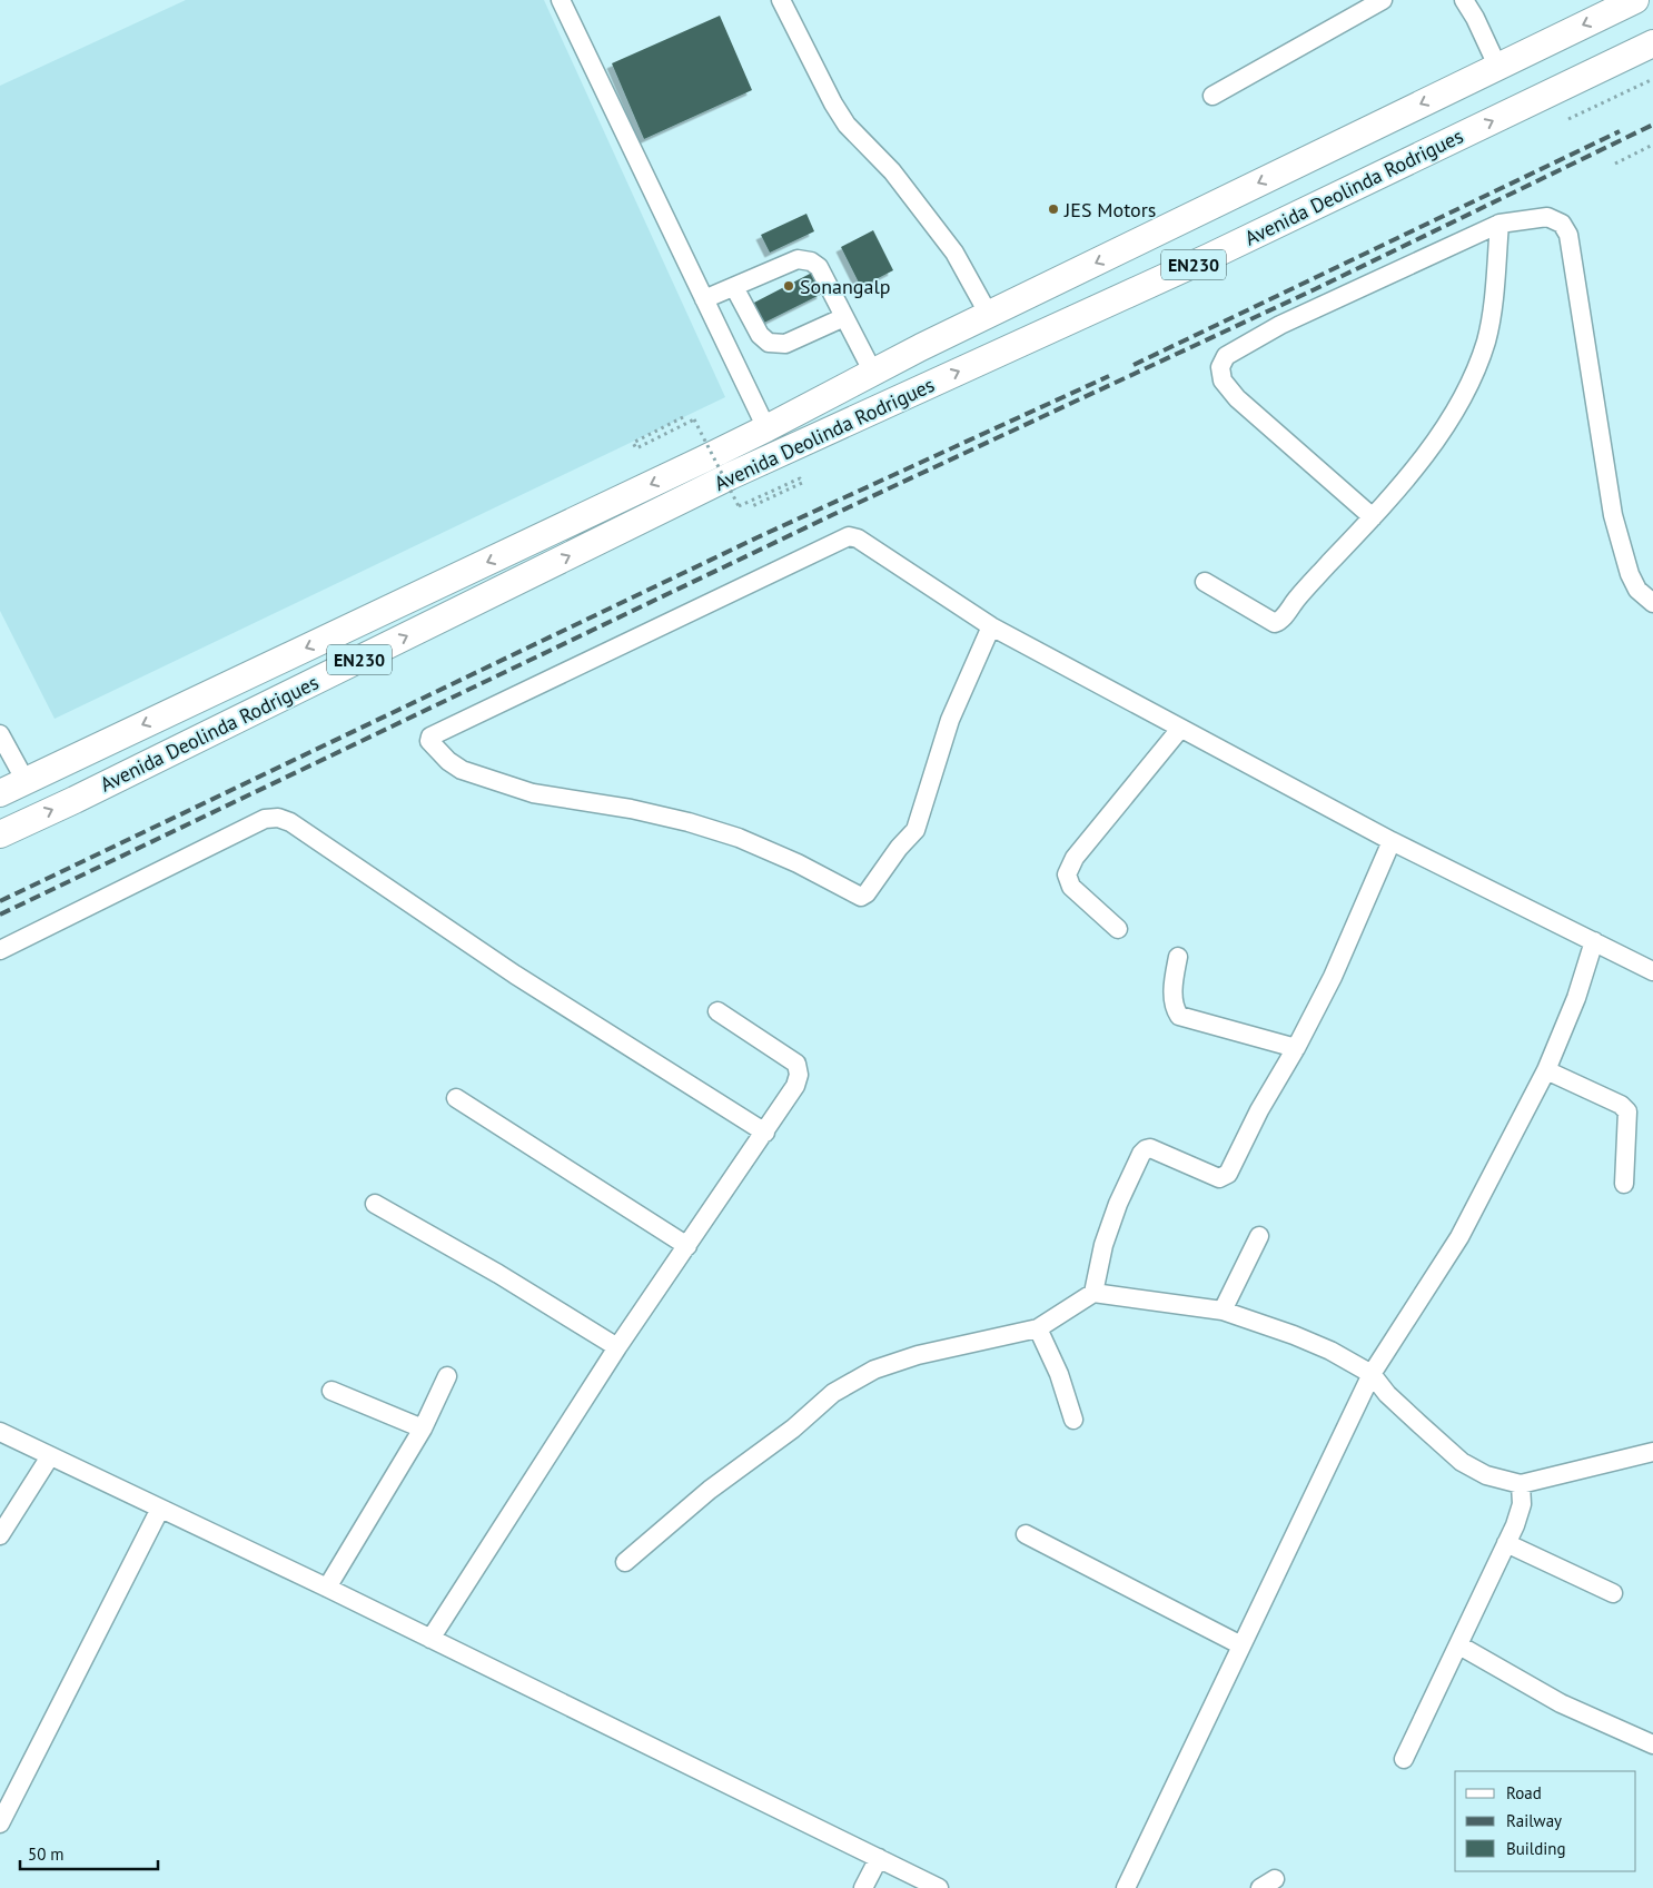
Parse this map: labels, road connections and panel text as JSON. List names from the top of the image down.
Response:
{
  "streets": {
    "highway": ["Avenida Deolinda Rodrigues", "EN230"]
  },
  "places": ["JES Motors", "Sonangalp"],
  "legend": ["Road", "Railway", "Building"],
  "scale_bar": "50 m"
}
